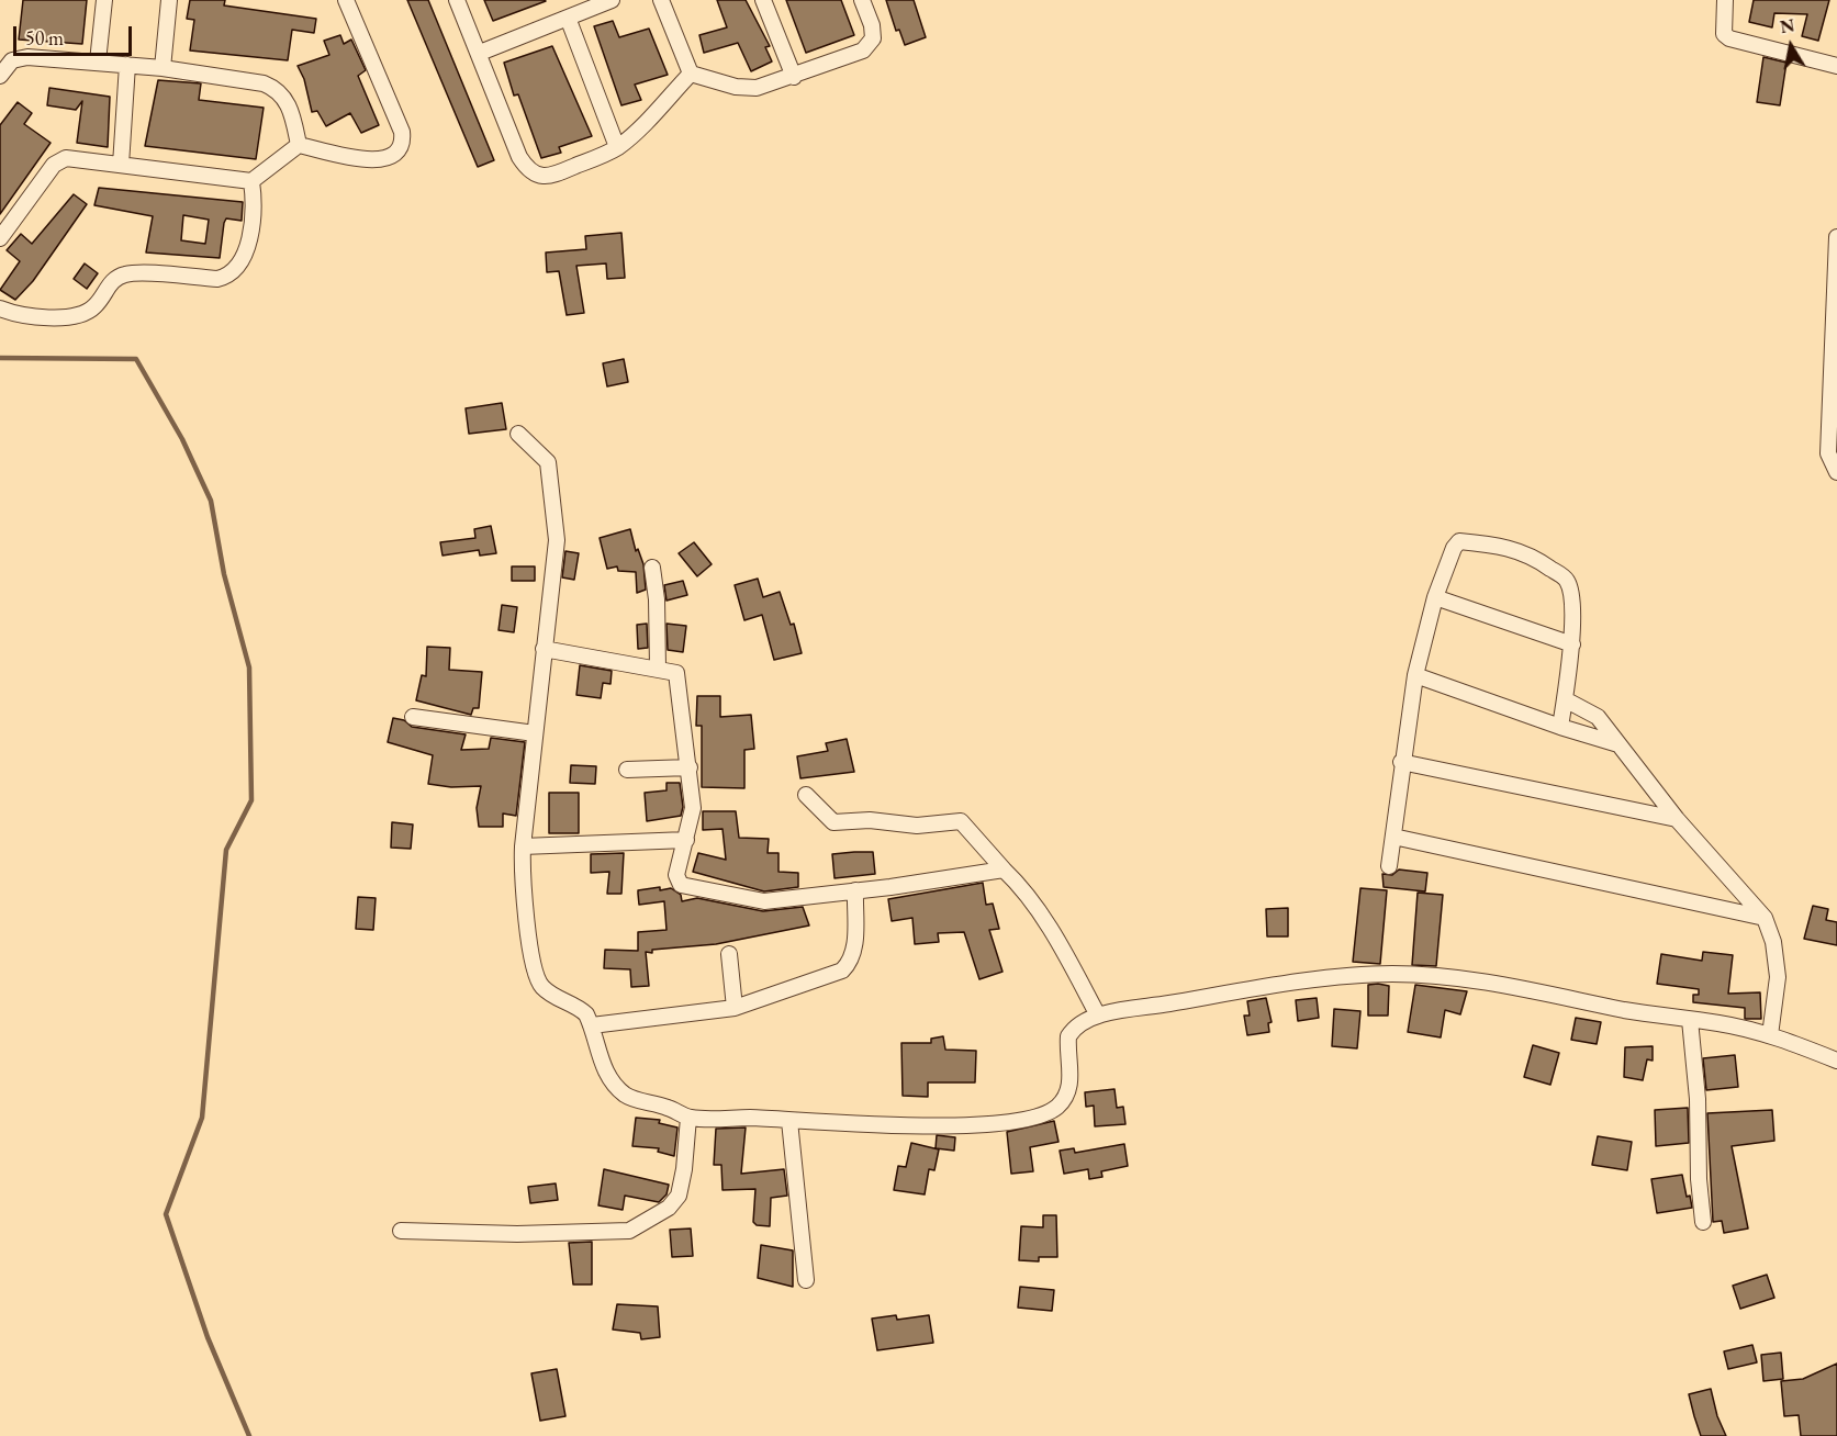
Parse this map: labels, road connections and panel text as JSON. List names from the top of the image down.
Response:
{
  "scale_bar": "50 m",
  "north": "top"
}
